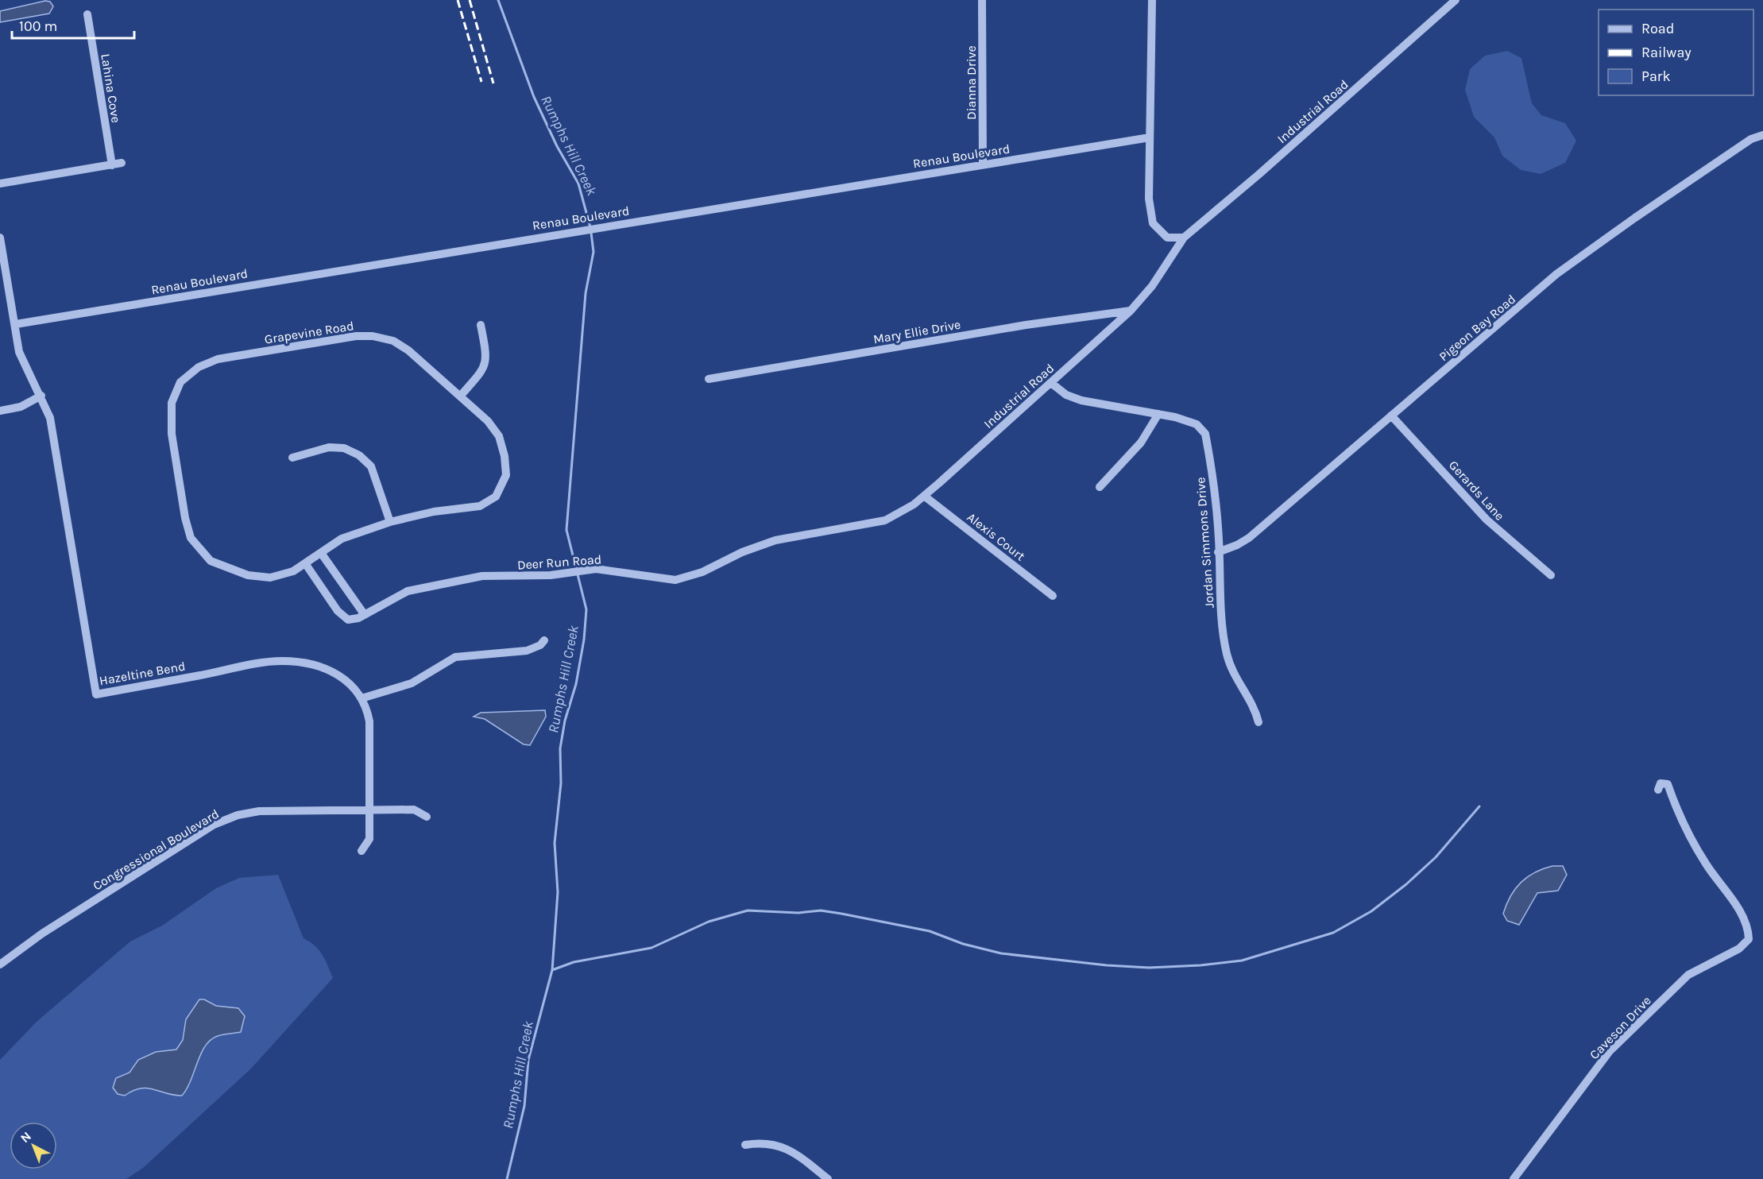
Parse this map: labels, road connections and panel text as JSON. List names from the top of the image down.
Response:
{
  "streets": {
    "street": [
      "Dianna Drive",
      "Lahina Cove",
      "Industrial Road",
      "Renau Boulevard",
      "Pigeon Bay Road",
      "Mary Ellie Drive",
      "Grapevine Road",
      "Gerards Lane",
      "Alexis Court",
      "Jordan Simmons Drive",
      "Deer Run Road",
      "Hazeltine Bend",
      "Congressional Boulevard",
      "Caveson Drive"
    ]
  },
  "crossings": [
    ["Dianna Drive", "Renau Boulevard"],
    ["Industrial Road", "Mary Ellie Drive"],
    ["Industrial Road", "Alexis Court"],
    ["Industrial Road", "Jordan Simmons Drive"],
    ["Industrial Road", "Deer Run Road"],
    ["Renau Boulevard", "Hazeltine Bend"],
    ["Pigeon Bay Road", "Gerards Lane"],
    ["Pigeon Bay Road", "Jordan Simmons Drive"],
    ["Hazeltine Bend", "Congressional Boulevard"]
  ],
  "water": ["Rumphs Hill Creek"],
  "legend": ["Road", "Railway", "Park"],
  "scale_bar": "100 m",
  "north": "top left"
}
